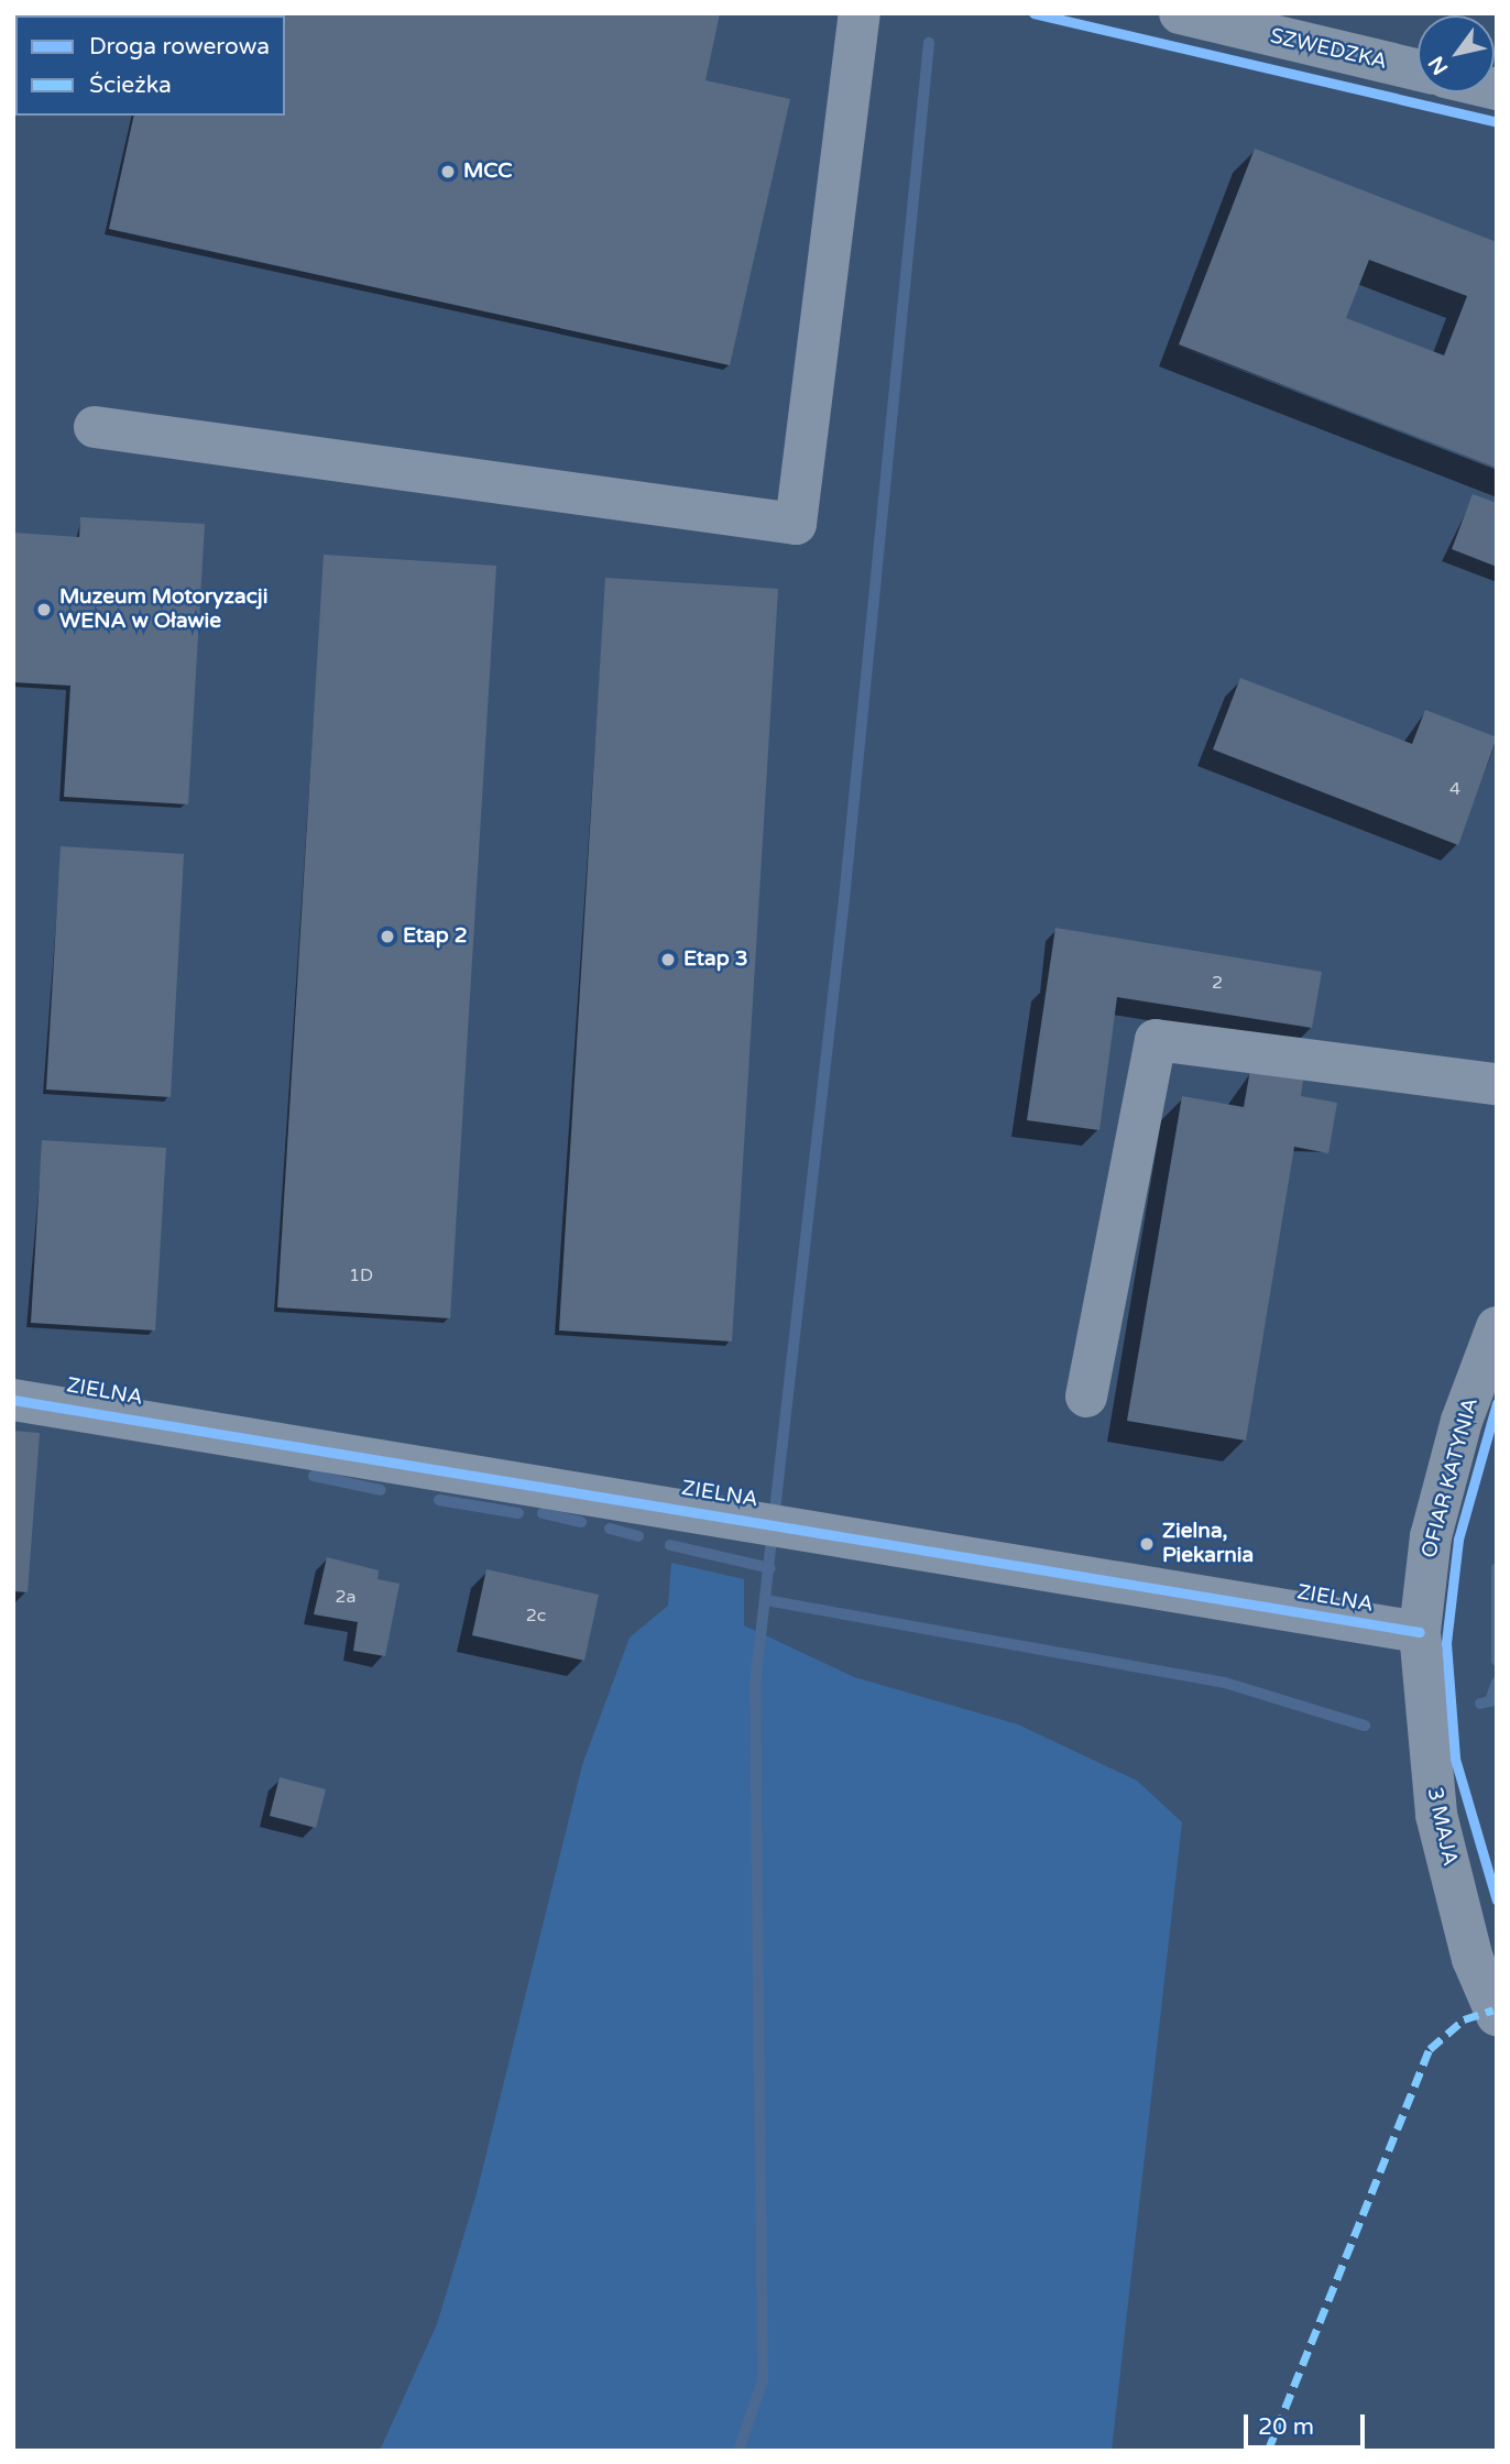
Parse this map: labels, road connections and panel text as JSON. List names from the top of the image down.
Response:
{
  "streets": {
    "street": [
      "SZWEDZKA",
      "ZIELNA",
      "OFIAR KATYNIA",
      "3 MAJA"
    ]
  },
  "crossings": [
    ["ZIELNA", "OFIAR KATYNIA"],
    ["ZIELNA", "3 MAJA"],
    ["OFIAR KATYNIA", "3 MAJA"]
  ],
  "places": [
    "MCC",
    "Muzeum Motoryzacji WENA w Oławie",
    "Etap 2",
    "Etap 3",
    "Zielna, Piekarnia"
  ],
  "house_numbers": [
    "4",
    "2",
    "1D",
    "2a",
    "2c"
  ],
  "legend": ["Droga rowerowa", "Ścieżka"],
  "scale_bar": "20 m",
  "north": "bottom left"
}
